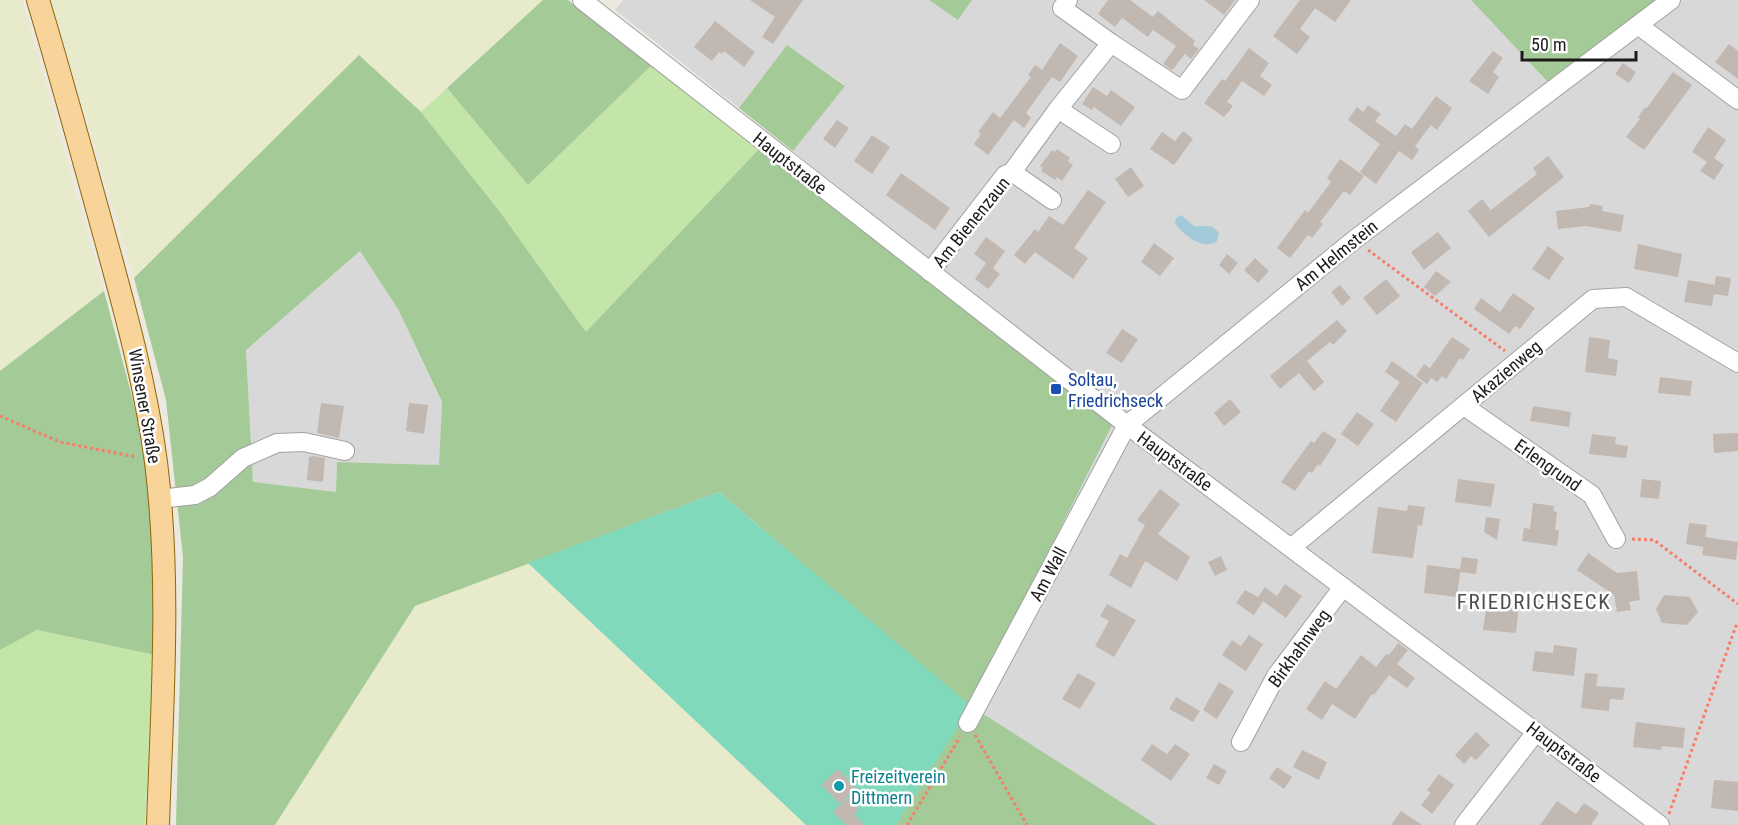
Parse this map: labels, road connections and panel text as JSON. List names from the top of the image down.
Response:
{
  "streets": {
    "main road": ["Winsener Straße"],
    "street": [
      "Hauptstraße",
      "Am Bienenzaun",
      "Am Helmstein",
      "Akazienweg",
      "Erlengrund",
      "Am Wall",
      "Birkhahnweg"
    ]
  },
  "crossings": [
    ["Hauptstraße", "Am Bienenzaun"],
    ["Hauptstraße", "Am Helmstein"],
    ["Hauptstraße", "Akazienweg"],
    ["Hauptstraße", "Am Wall"],
    ["Hauptstraße", "Birkhahnweg"],
    ["Am Helmstein", "Am Wall"],
    ["Akazienweg", "Erlengrund"]
  ],
  "districts": ["FRIEDRICHSECK"],
  "places": {
    "transit": ["Soltau, Friedrichseck"],
    "other": ["Freizeitverein Dittmern"]
  },
  "scale_bar": "50 m"
}
